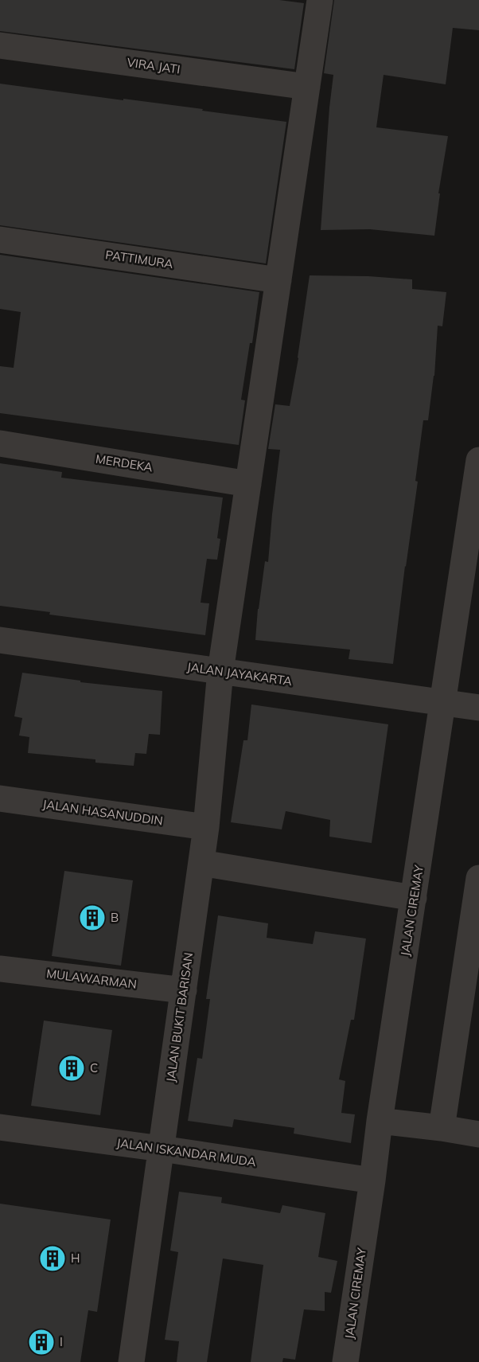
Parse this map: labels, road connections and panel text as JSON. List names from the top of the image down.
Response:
{
  "streets": {
    "street": [
      "VIRA JATI",
      "PATTIMURA",
      "MERDEKA",
      "JALAN JAYAKARTA",
      "JALAN HASANUDDIN",
      "JALAN CIREMAY",
      "MULAWARMAN",
      "JALAN BUKIT BARISAN",
      "JALAN ISKANDAR MUDA"
    ]
  },
  "crossings": [
    ["VIRA JATI", "JALAN BUKIT BARISAN"],
    ["PATTIMURA", "JALAN BUKIT BARISAN"],
    ["MERDEKA", "JALAN BUKIT BARISAN"],
    ["JALAN JAYAKARTA", "JALAN CIREMAY"],
    ["JALAN JAYAKARTA", "JALAN BUKIT BARISAN"],
    ["JALAN HASANUDDIN", "JALAN BUKIT BARISAN"],
    ["JALAN CIREMAY", "JALAN ISKANDAR MUDA"],
    ["MULAWARMAN", "JALAN BUKIT BARISAN"],
    ["JALAN BUKIT BARISAN", "JALAN ISKANDAR MUDA"]
  ],
  "places": {
    "building": [
      "B",
      "C",
      "H",
      "I"
    ]
  }
}
